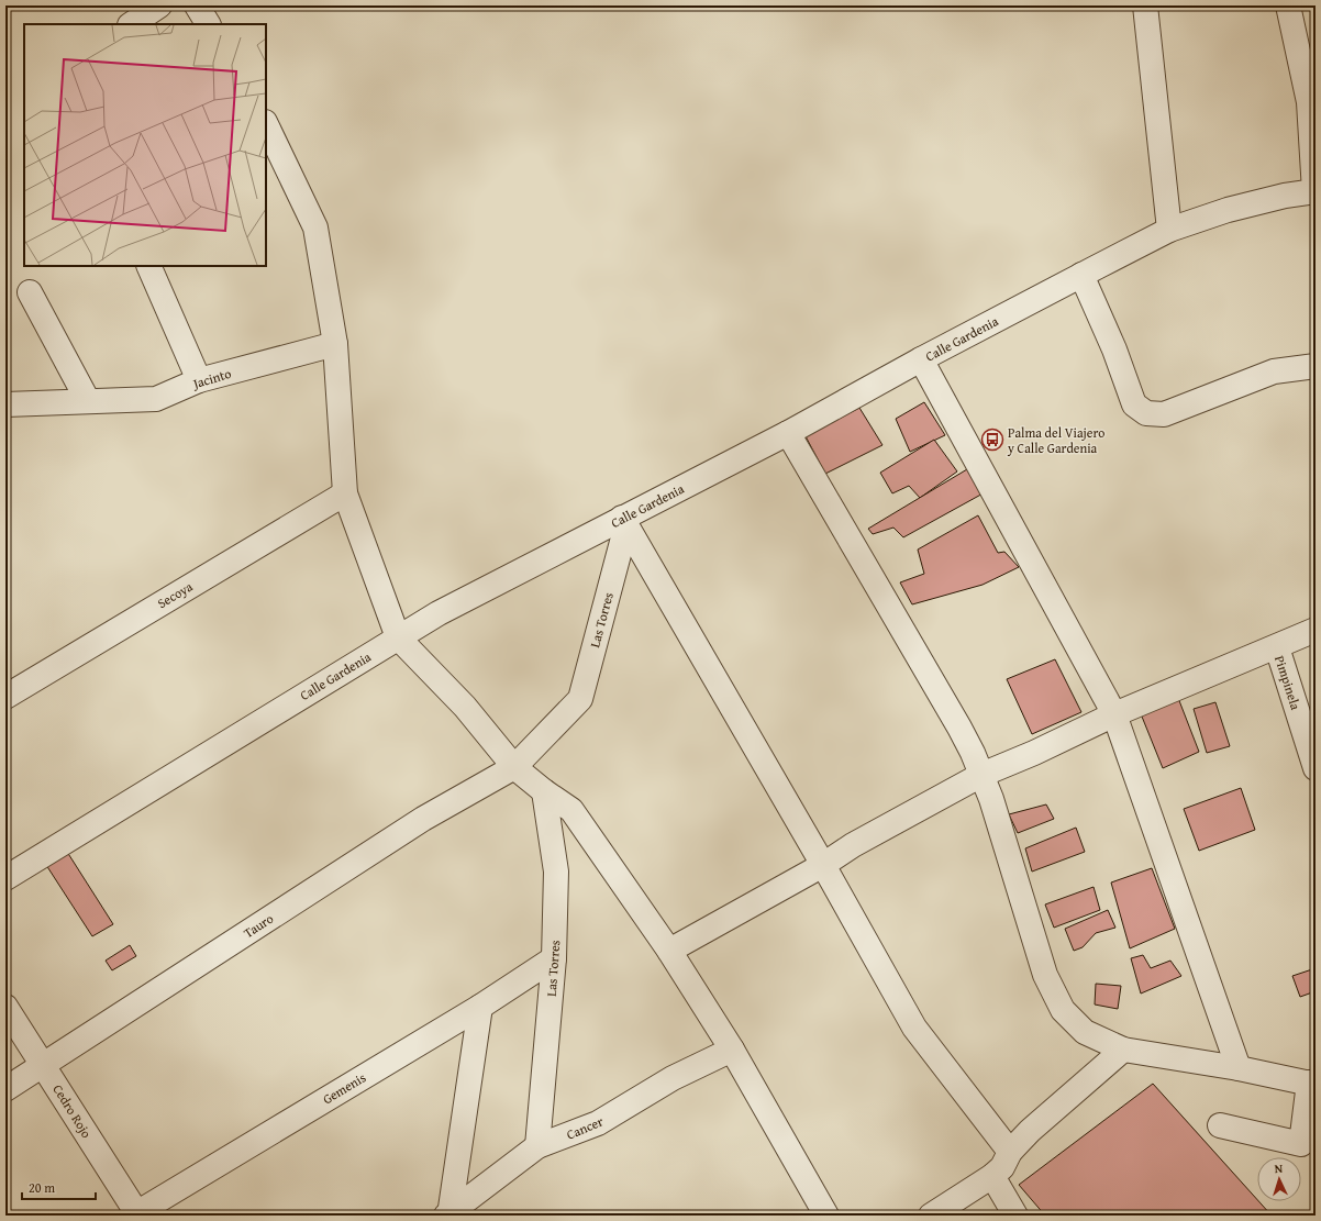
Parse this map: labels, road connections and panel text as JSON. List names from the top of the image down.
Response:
{
  "streets": {
    "street": [
      "Calle Gardenia",
      "Jacinto",
      "Secoya",
      "Las Torres",
      "Pimpinela",
      "Tauro",
      "Gemenis",
      "Cedro Rojo",
      "Cancer"
    ]
  },
  "crossings": [
    ["Calle Gardenia", "Las Torres"],
    ["Las Torres", "Tauro"],
    ["Las Torres", "Gemenis"],
    ["Las Torres", "Cancer"],
    ["Tauro", "Cedro Rojo"],
    ["Gemenis", "Cedro Rojo"]
  ],
  "places": {
    "bus stop": ["Palma del Viajero y Calle Gardenia"]
  },
  "scale_bar": "20 m",
  "north": "top"
}
